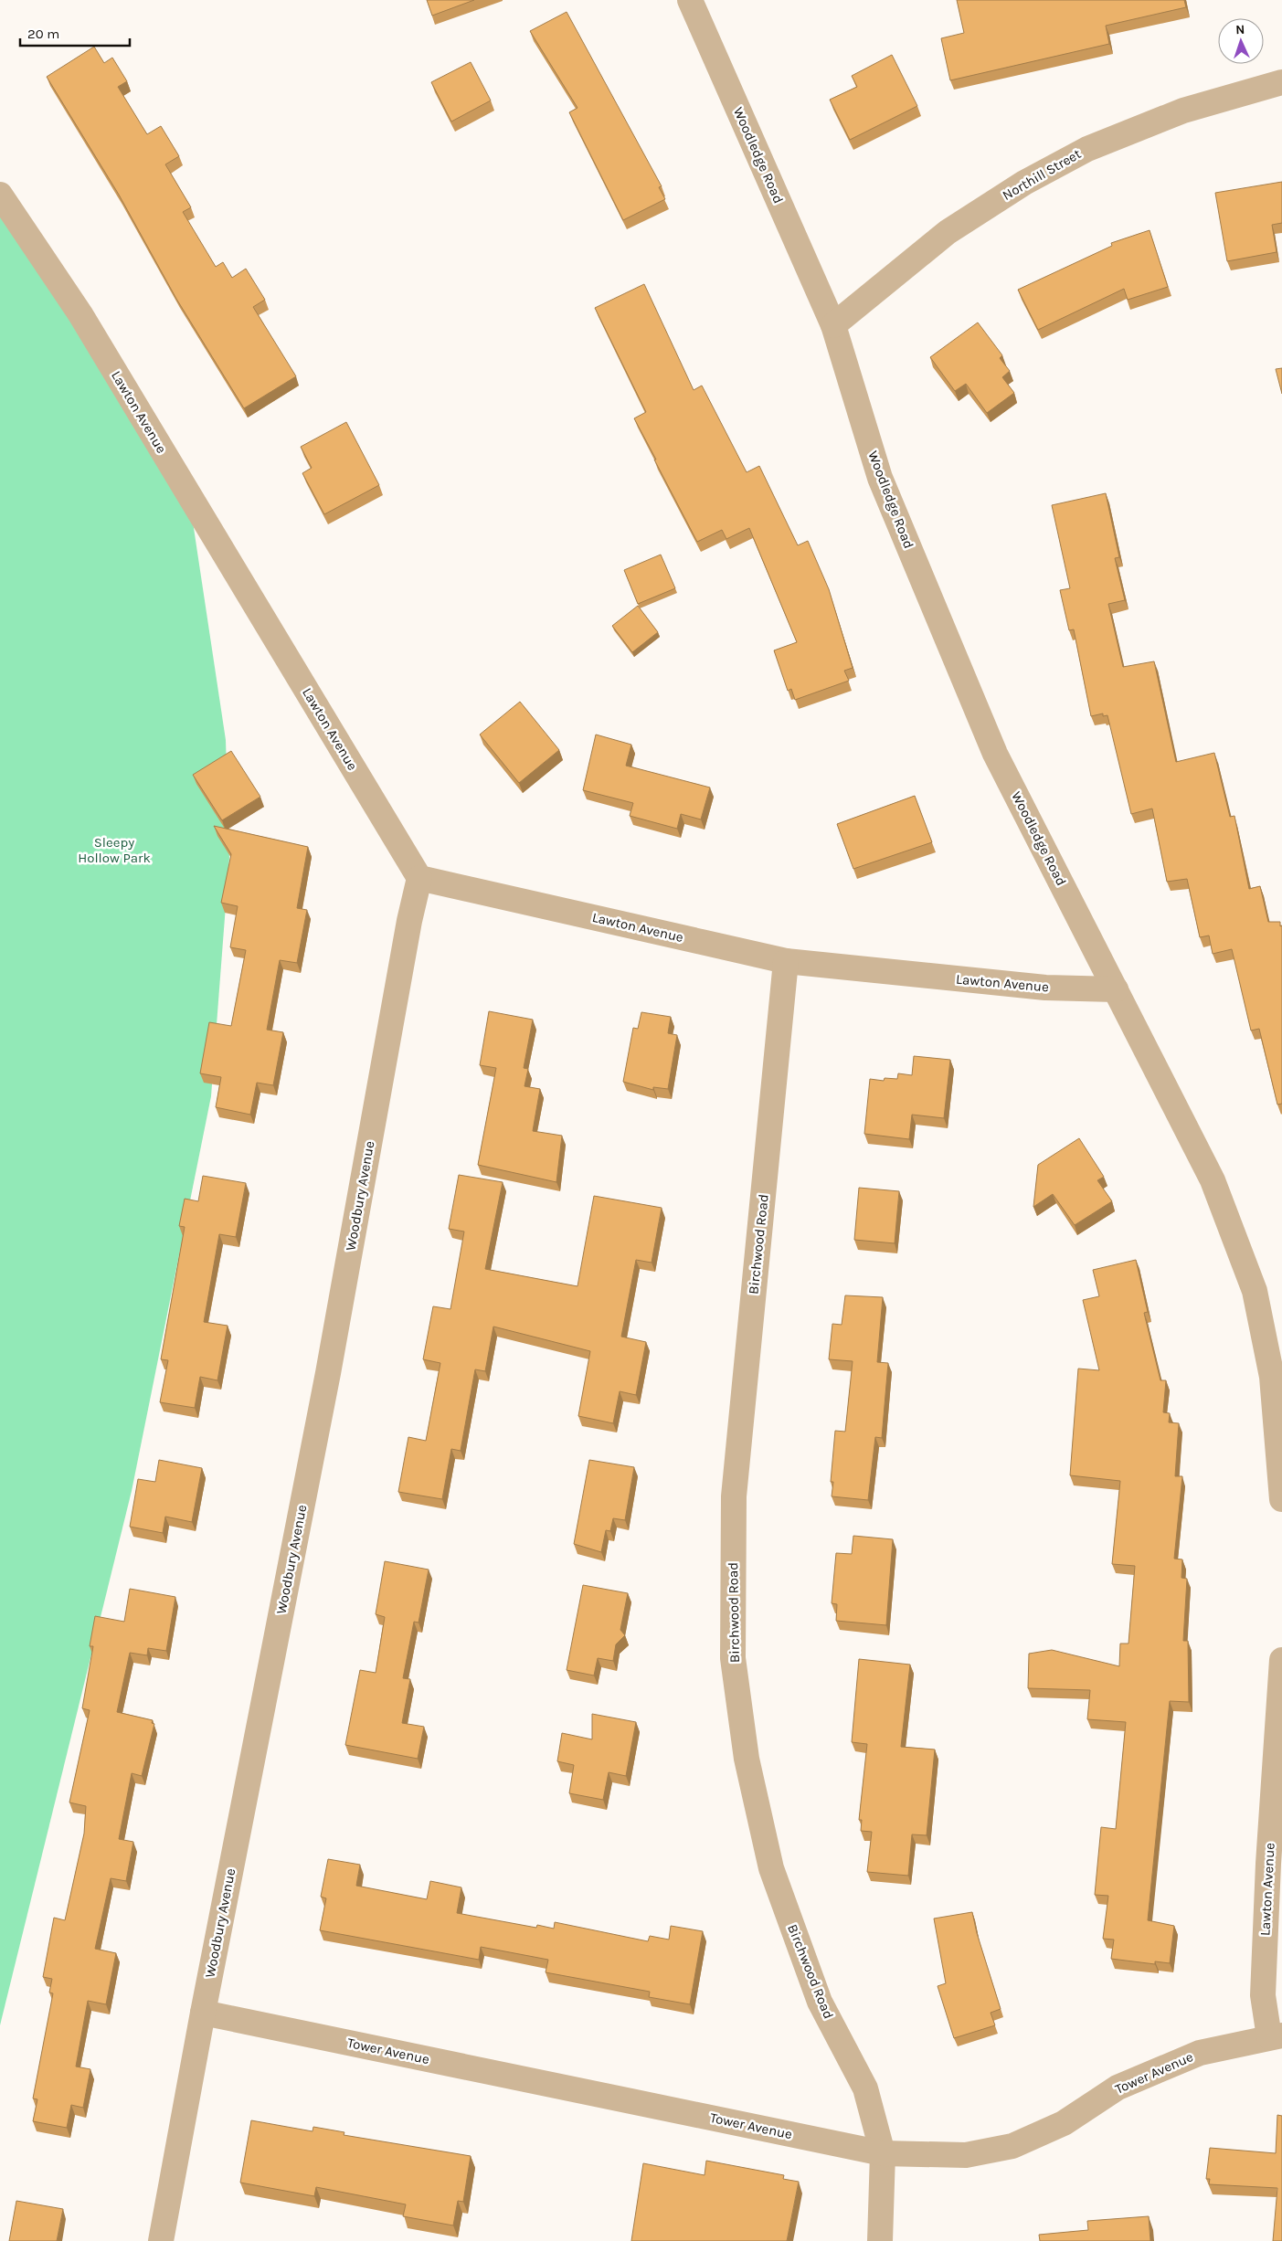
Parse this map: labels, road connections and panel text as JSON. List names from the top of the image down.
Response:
{
  "streets": {
    "street": [
      "Woodledge Road",
      "Northill Street",
      "Lawton Avenue",
      "Woodbury Avenue",
      "Birchwood Road",
      "Tower Avenue"
    ]
  },
  "crossings": [
    ["Woodledge Road", "Northill Street"],
    ["Woodledge Road", "Lawton Avenue"],
    ["Lawton Avenue", "Woodbury Avenue"],
    ["Lawton Avenue", "Birchwood Road"],
    ["Lawton Avenue", "Tower Avenue"],
    ["Woodbury Avenue", "Tower Avenue"],
    ["Birchwood Road", "Tower Avenue"]
  ],
  "parks": ["Sleepy Hollow Park"],
  "scale_bar": "20 m",
  "north": "top"
}
